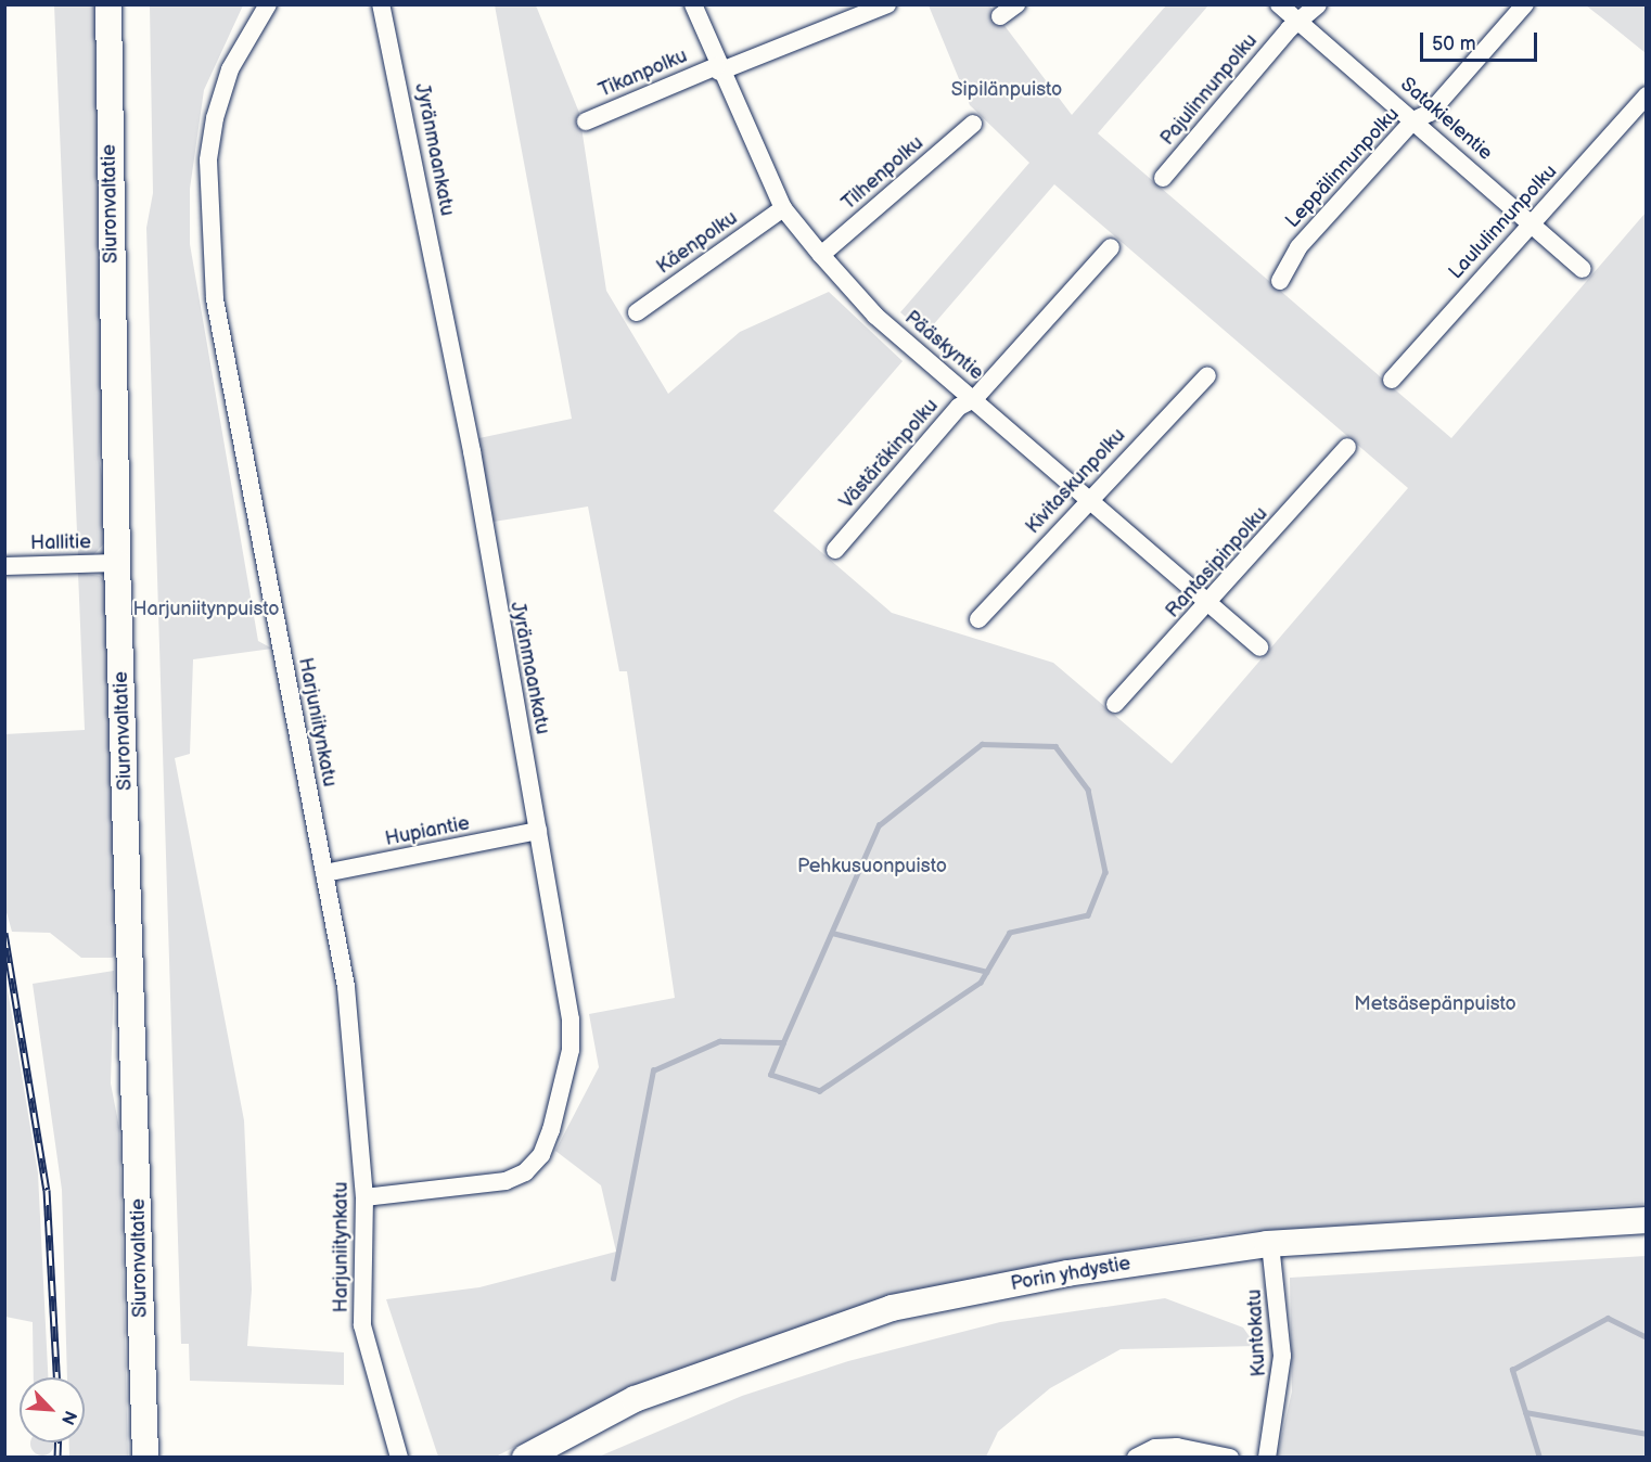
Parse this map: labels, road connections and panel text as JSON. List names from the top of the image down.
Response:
{
  "streets": {
    "main road": ["Siuronvaltatie", "Porin yhdystie"],
    "street": [
      "Tikanpolku",
      "Pajulinnunpolku",
      "Satakielentie",
      "Jyränmaankatu",
      "Leppälinnunpolku",
      "Tilhenpolku",
      "Laululinnunpolku",
      "Käenpolku",
      "Pääskyntie",
      "Västäräkinpolku",
      "Kivitaskunpolku",
      "Hallitie",
      "Rantasipinpolku",
      "Harjuniitynkatu",
      "Hupiantie",
      "Kuntokatu"
    ]
  },
  "crossings": [
    ["Tikanpolku", "Pääskyntie"],
    ["Pajulinnunpolku", "Satakielentie"],
    ["Satakielentie", "Leppälinnunpolku"],
    ["Satakielentie", "Laululinnunpolku"],
    ["Jyränmaankatu", "Harjuniitynkatu"],
    ["Jyränmaankatu", "Hupiantie"],
    ["Tilhenpolku", "Pääskyntie"],
    ["Siuronvaltatie", "Hallitie"],
    ["Käenpolku", "Pääskyntie"],
    ["Pääskyntie", "Västäräkinpolku"],
    ["Pääskyntie", "Kivitaskunpolku"],
    ["Pääskyntie", "Rantasipinpolku"],
    ["Harjuniitynkatu", "Hupiantie"],
    ["Porin yhdystie", "Kuntokatu"]
  ],
  "parks": [
    "Sipilänpuisto",
    "Harjuniitynpuisto",
    "Pehkusuonpuisto",
    "Metsäsepänpuisto"
  ],
  "scale_bar": "50 m",
  "north": "bottom right"
}
